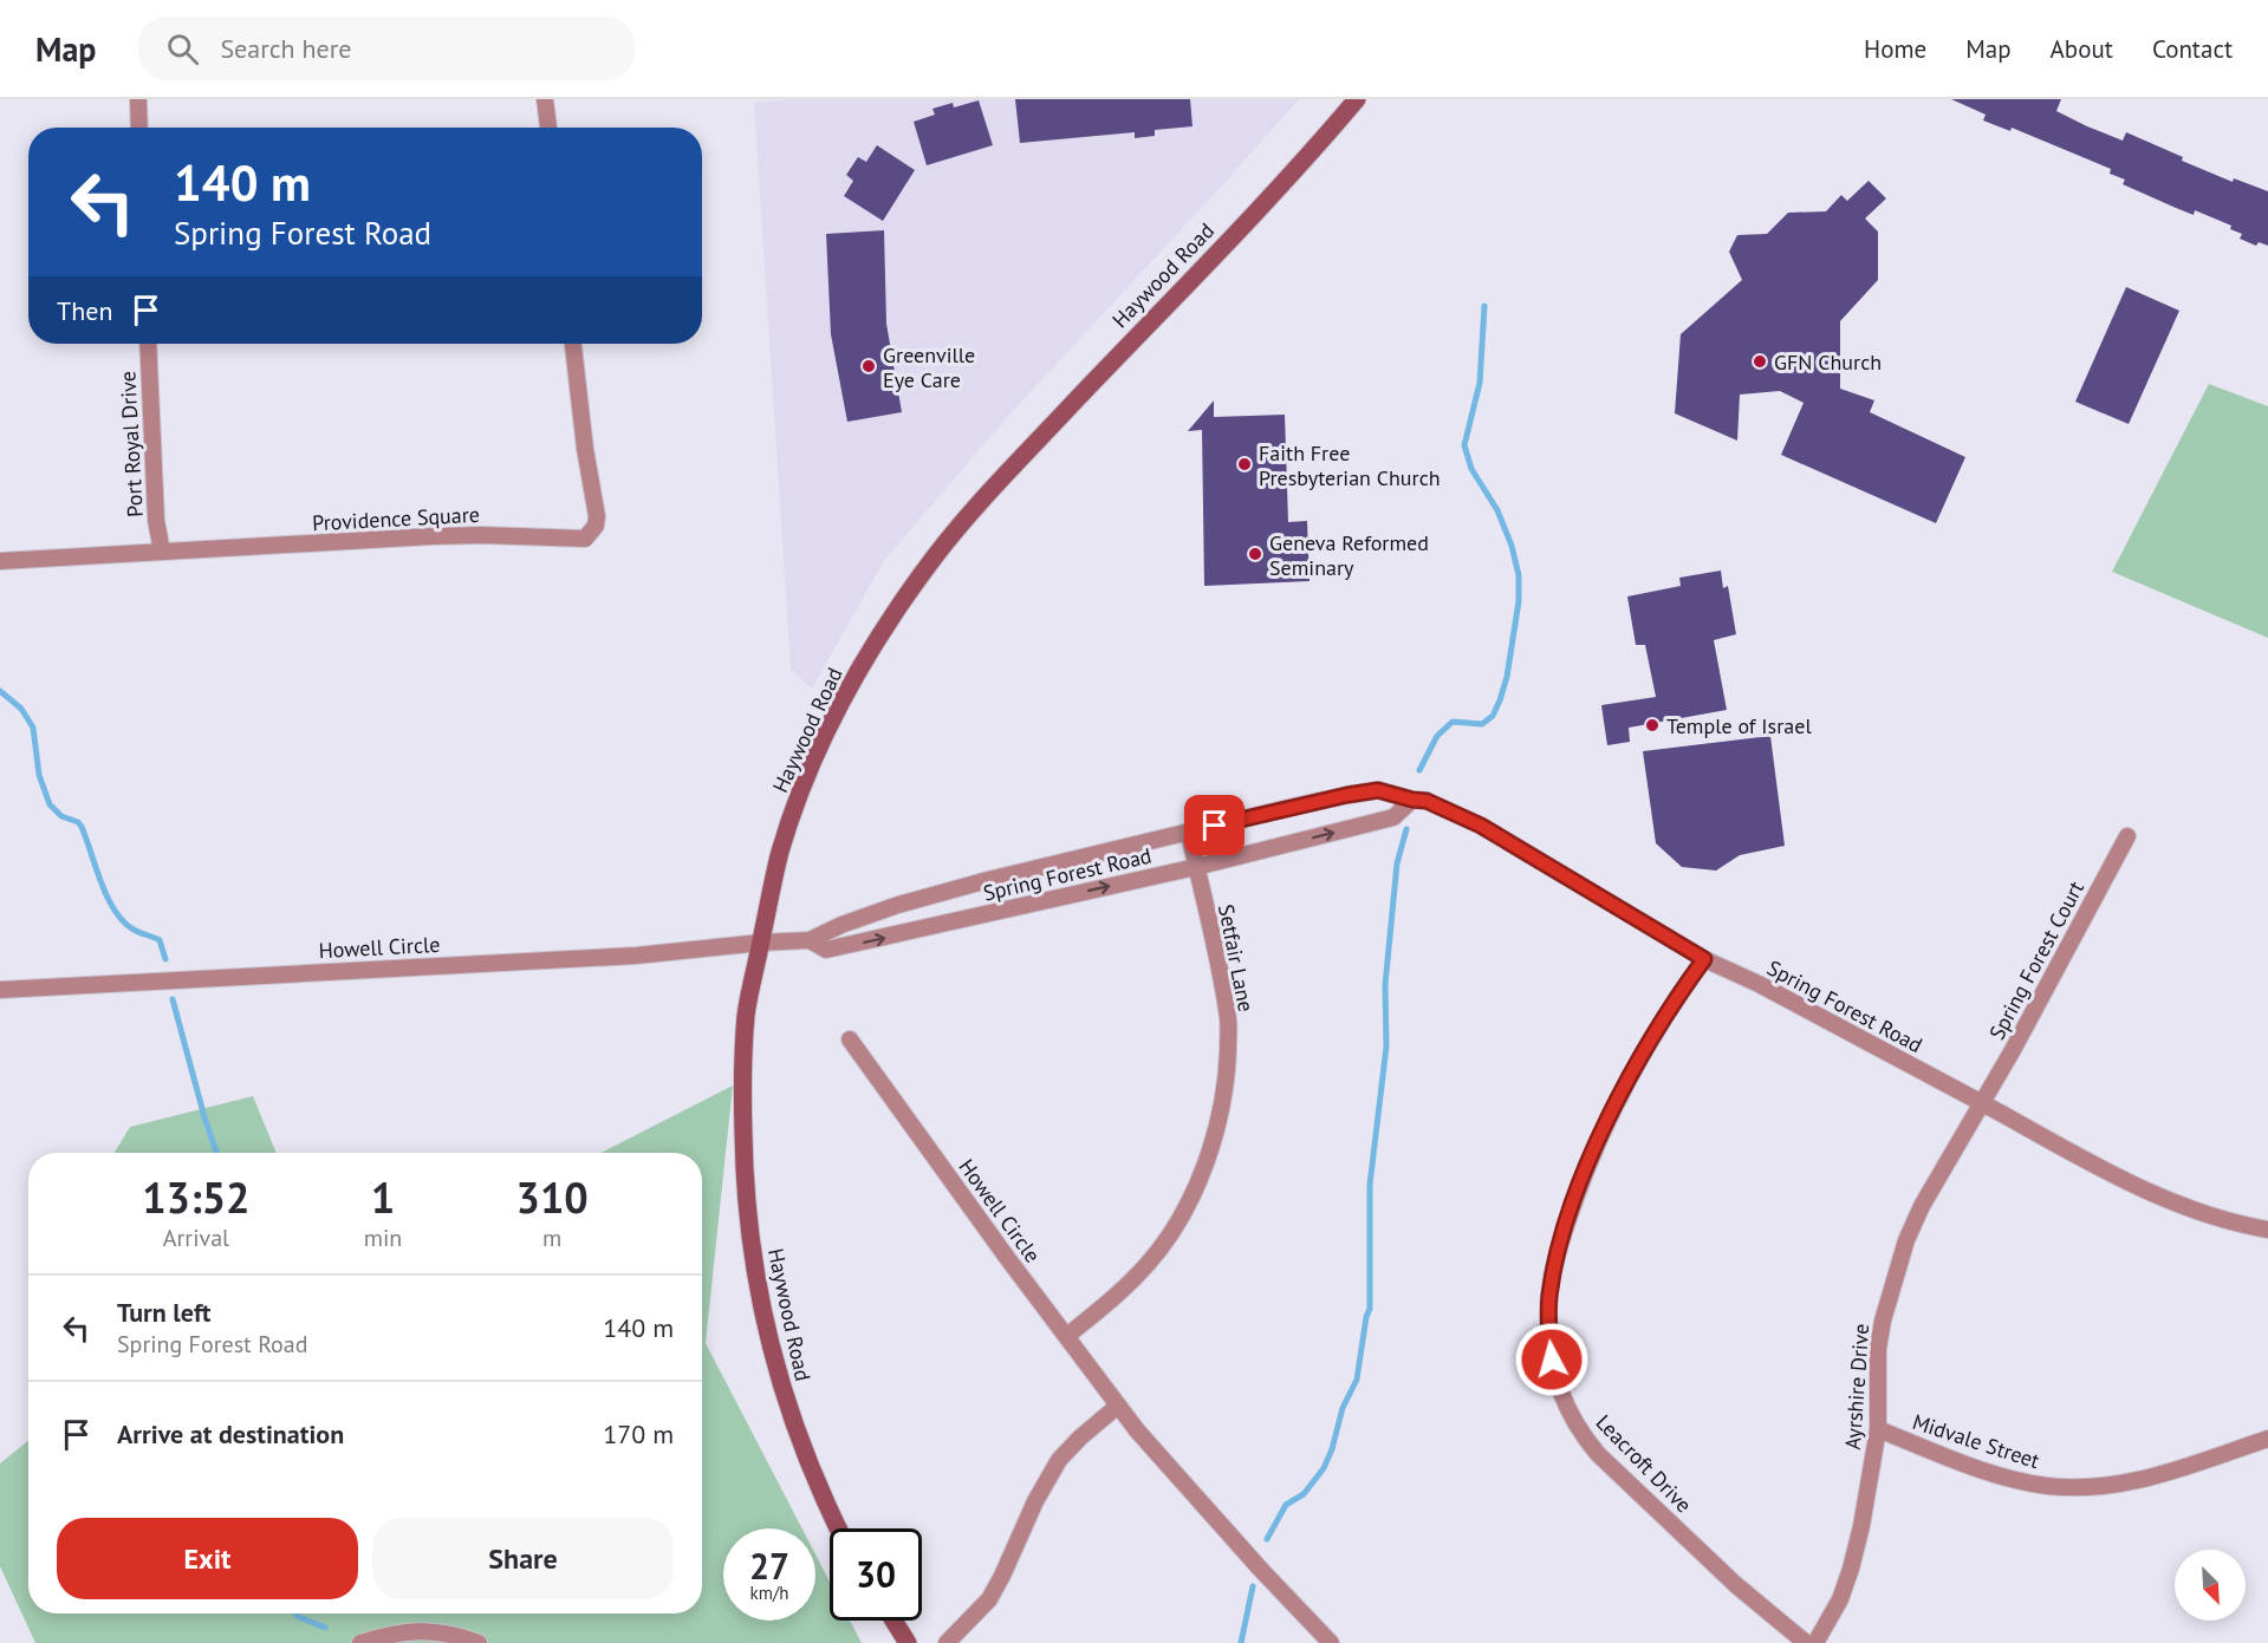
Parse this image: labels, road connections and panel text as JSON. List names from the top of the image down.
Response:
{
  "streets": {
    "main road": ["Haywood Road"],
    "street": [
      "Port Royal Drive",
      "Providence Square",
      "Spring Forest Road",
      "Howell Circle",
      "Setfair Lane",
      "Spring Forest Court",
      "Ayrshire Drive",
      "Midvale Street",
      "Leacroft Drive"
    ]
  },
  "crossings": [
    ["Haywood Road", "Spring Forest Road"],
    ["Haywood Road", "Howell Circle"],
    ["Port Royal Drive", "Providence Square"],
    ["Spring Forest Road", "Howell Circle"],
    ["Spring Forest Road", "Setfair Lane"],
    ["Spring Forest Road", "Spring Forest Court"],
    ["Spring Forest Road", "Ayrshire Drive"],
    ["Spring Forest Road", "Leacroft Drive"],
    ["Howell Circle", "Setfair Lane"],
    ["Spring Forest Court", "Ayrshire Drive"],
    ["Ayrshire Drive", "Midvale Street"]
  ],
  "places": [
    "GFN Church",
    "Greenville Eye Care",
    "Faith Free Presbyterian Church",
    "Geneva Reformed Seminary",
    "Temple of Israel"
  ],
  "north": "bottom right",
  "page": {
    "header": "Map",
    "search": "Search here",
    "nav": [
      "Home",
      "Map",
      "About",
      "Contact"
    ],
    "turn": ["140 m", "Spring Forest Road"],
    "then": "Then",
    "eta": [
      "13:52",
      "Arrival",
      "1",
      "min",
      "310",
      "m"
    ],
    "list": [
      {
        "name": "Turn left",
        "note": "Spring Forest Road",
        "value": "140 m"
      },
      {
        "name": "Arrive at destination",
        "value": "170 m"
      }
    ],
    "buttons": ["Exit", "Share"],
    "speed": "27 km/h",
    "limit": "30"
  }
}
